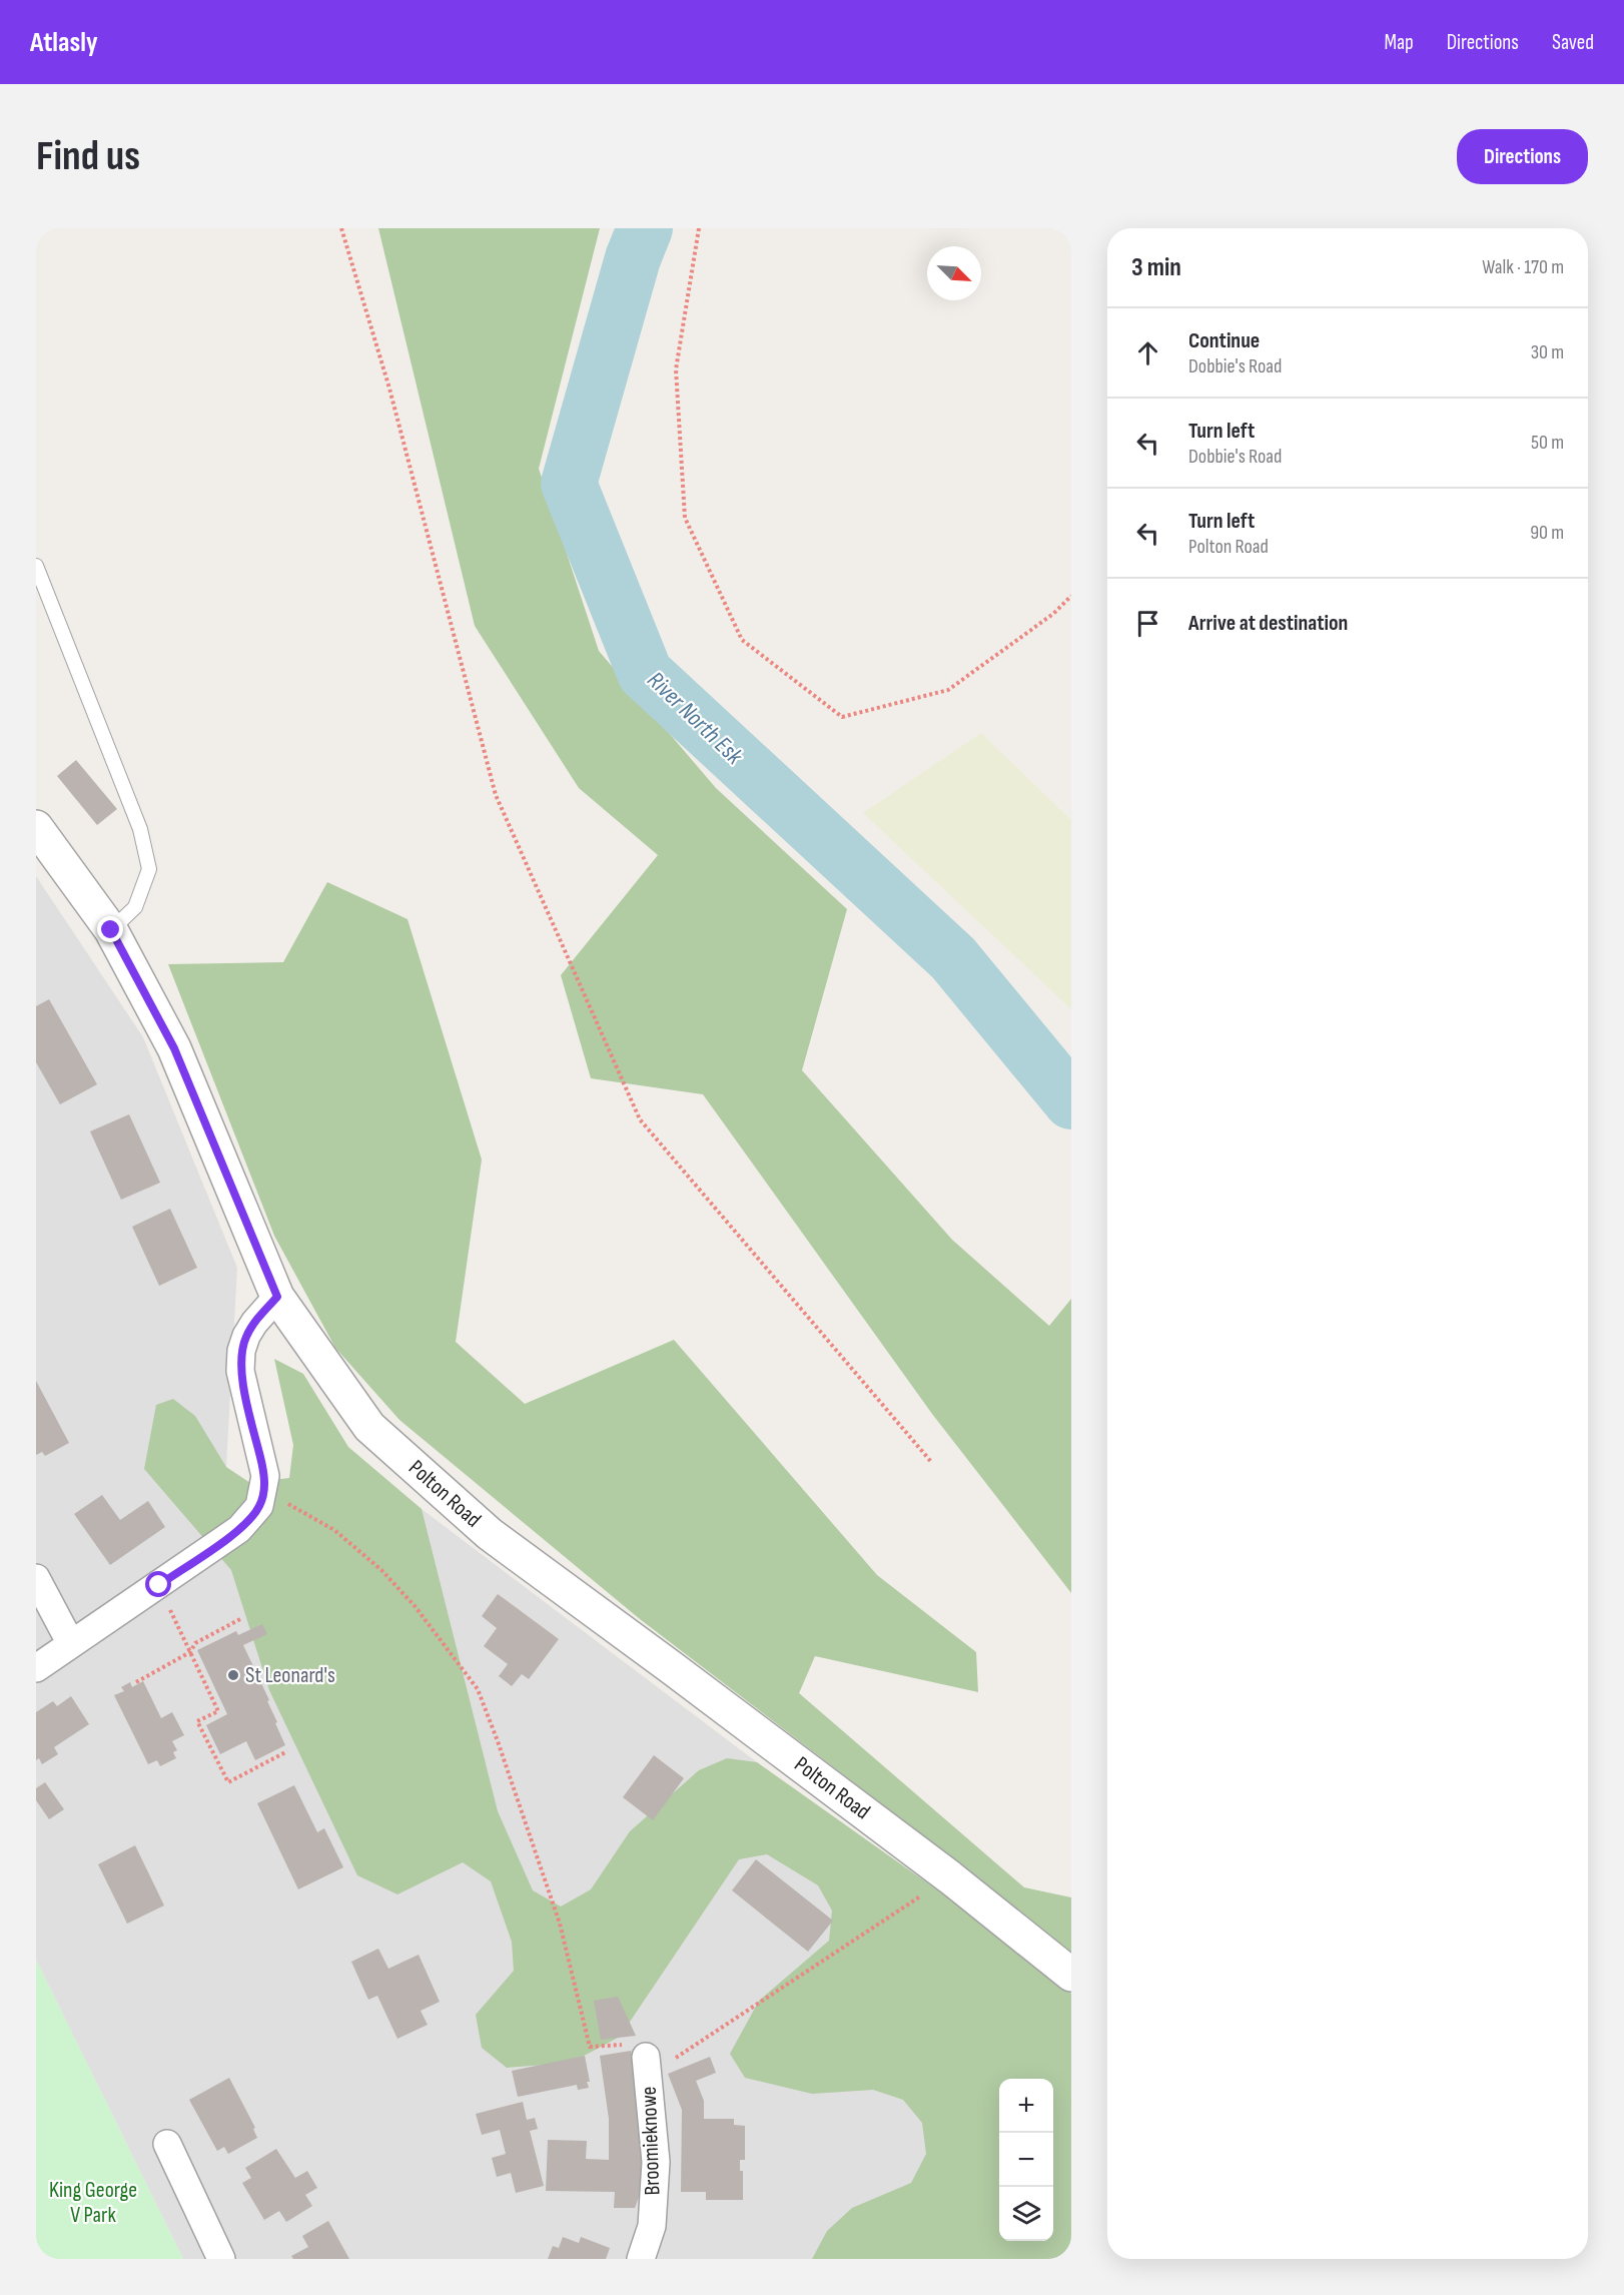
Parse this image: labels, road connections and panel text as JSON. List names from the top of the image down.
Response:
{
  "streets": {
    "street": ["Polton Road", "Broomieknowe"]
  },
  "water": ["River North Esk"],
  "parks": ["King George V Park"],
  "places": ["St Leonard's"],
  "north": "bottom right",
  "page": {
    "header": "Atlasly",
    "nav": ["Map", "Directions", "Saved"],
    "buttons": "Directions",
    "title": "Find us",
    "heading": ["3 min", "Walk · 170 m"],
    "list": [
      ["Continue", "Dobbie's Road", "30 m"],
      ["Turn left", "Dobbie's Road", "50 m"],
      ["Turn left", "Polton Road", "90 m"],
      "Arrive at destination"
    ],
    "map_buttons": ["+", "−"]
  }
}
